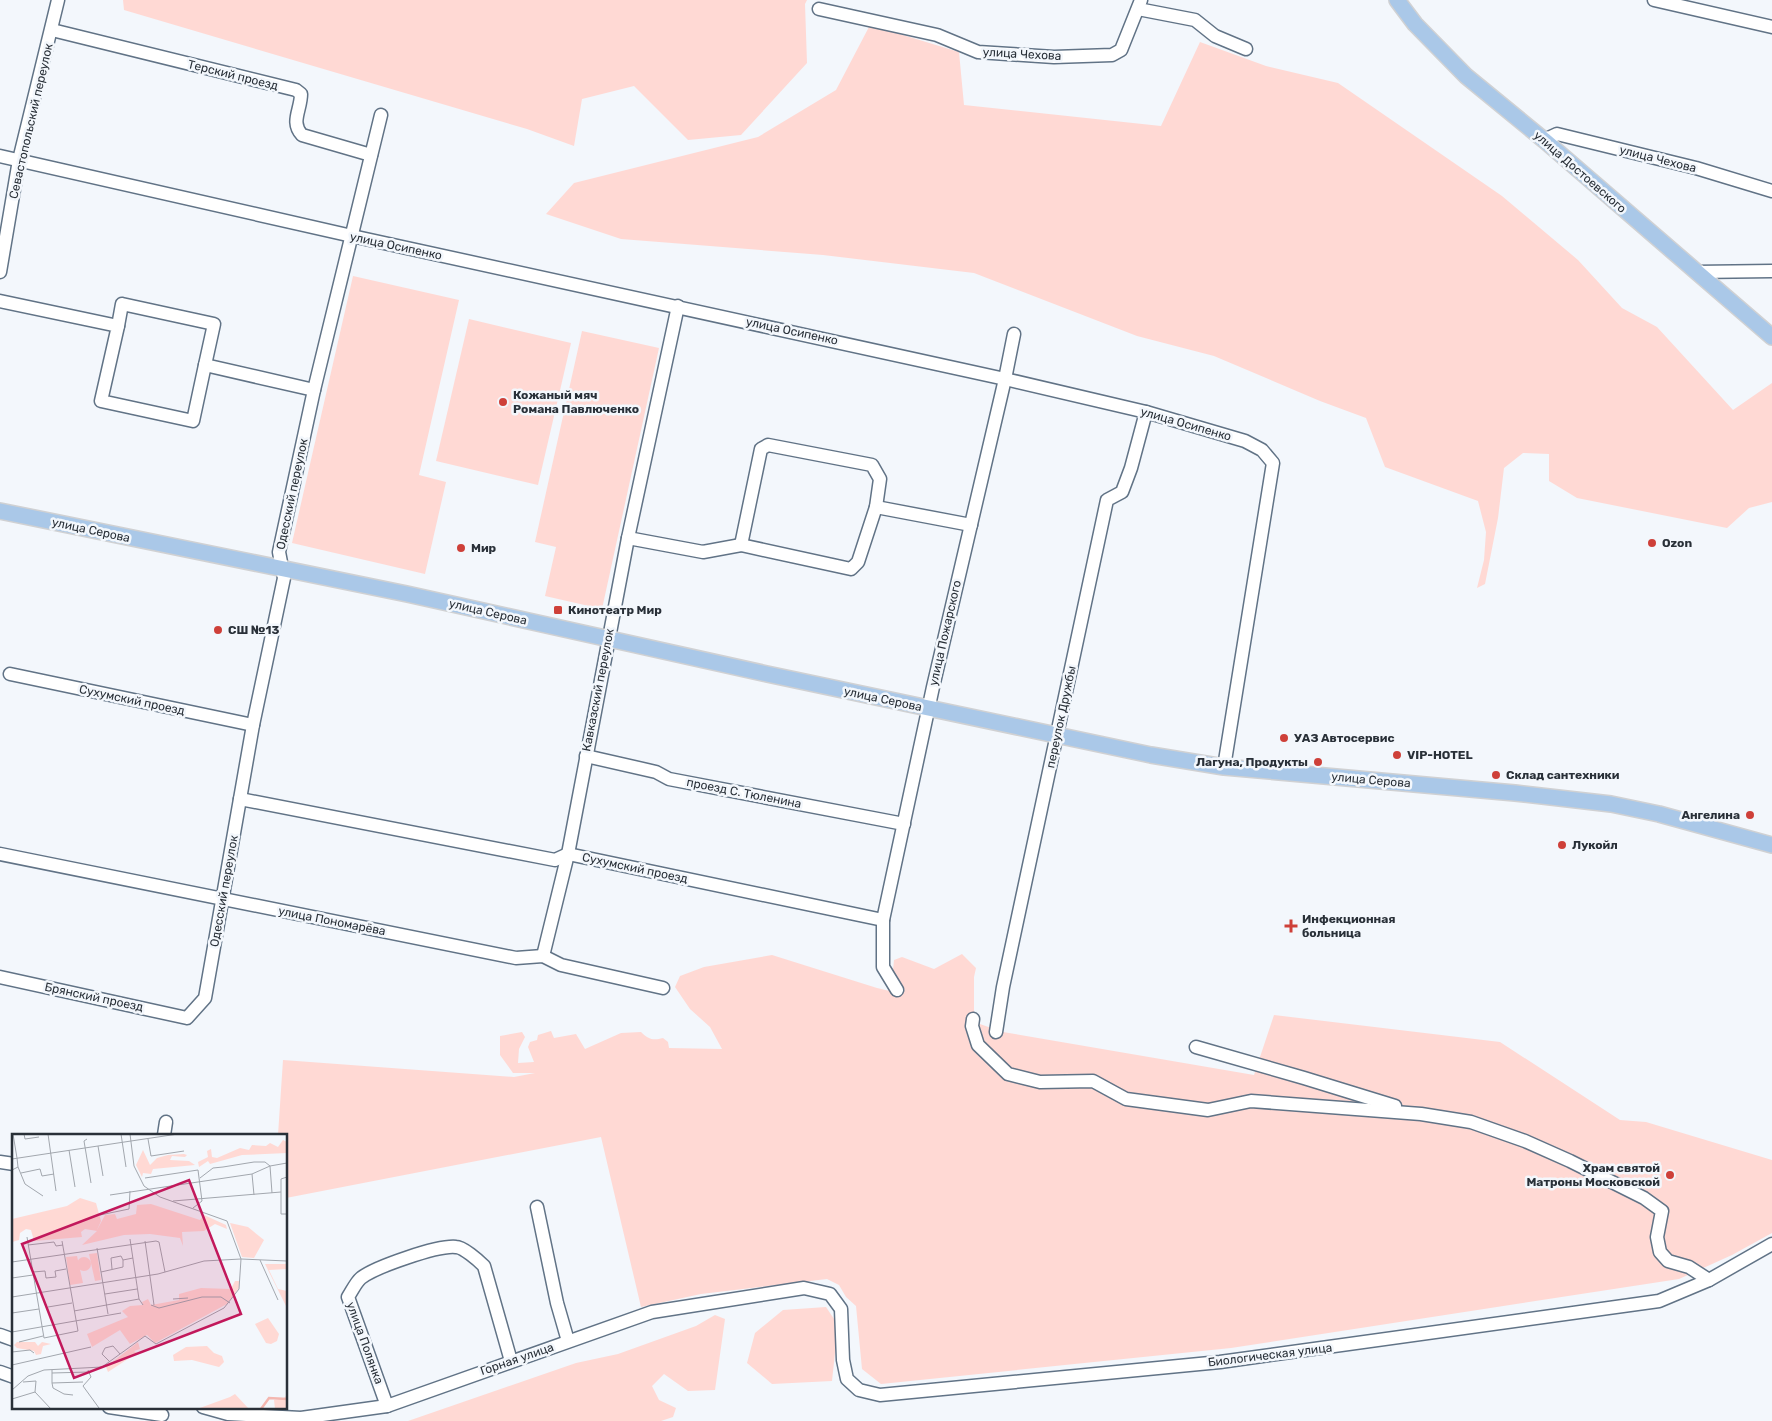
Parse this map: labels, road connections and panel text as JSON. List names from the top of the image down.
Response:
{
  "streets": {
    "main road": ["улица Достоевского", "улица Серова"],
    "street": [
      "улица Чехова",
      "Терский проезд",
      "Севастопольский переулок",
      "улица Осипенко",
      "Одесский переулок",
      "улица Пожарского",
      "Кавказский переулок",
      "Сухумский проезд",
      "переулок Дружбы",
      "проезд С. Тюленина",
      "улица Пономарёва",
      "Брянский проезд",
      "улица Полянка",
      "Биологическая улица",
      "Горная улица"
    ]
  },
  "crossings": [
    ["улица Чехова", "улица Достоевского"],
    ["Терский проезд", "Севастопольский переулок"],
    ["Терский проезд", "Одесский переулок"],
    ["Севастопольский переулок", "улица Осипенко"],
    ["улица Осипенко", "Одесский переулок"],
    ["улица Осипенко", "улица Серова"],
    ["улица Осипенко", "улица Пожарского"],
    ["улица Осипенко", "Кавказский переулок"],
    ["улица Осипенко", "переулок Дружбы"],
    ["Одесский переулок", "улица Серова"],
    ["Одесский переулок", "Сухумский проезд"],
    ["Одесский переулок", "улица Пономарёва"],
    ["Одесский переулок", "Брянский проезд"],
    ["улица Серова", "улица Пожарского"],
    ["улица Серова", "Кавказский переулок"],
    ["улица Серова", "переулок Дружбы"],
    ["улица Пожарского", "Сухумский проезд"],
    ["улица Пожарского", "проезд С. Тюленина"],
    ["Кавказский переулок", "Сухумский проезд"],
    ["Кавказский переулок", "проезд С. Тюленина"],
    ["Кавказский переулок", "улица Пономарёва"],
    ["улица Полянка", "Горная улица"],
    ["Биологическая улица", "Горная улица"]
  ],
  "places": {
    "other": [
      "Кожаный мяч Романа Павлюченко",
      "Ozon",
      "Мир",
      "СШ №13",
      "УАЗ Автосервис",
      "VIP-HOTEL",
      "Лагуна, Продукты",
      "Склад сантехники",
      "Ангелина",
      "Лукойл",
      "Храм святой Матроны Московской"
    ],
    "transit": ["Кинотеатр Мир"],
    "health": ["Инфекционная больница"]
  }
}
